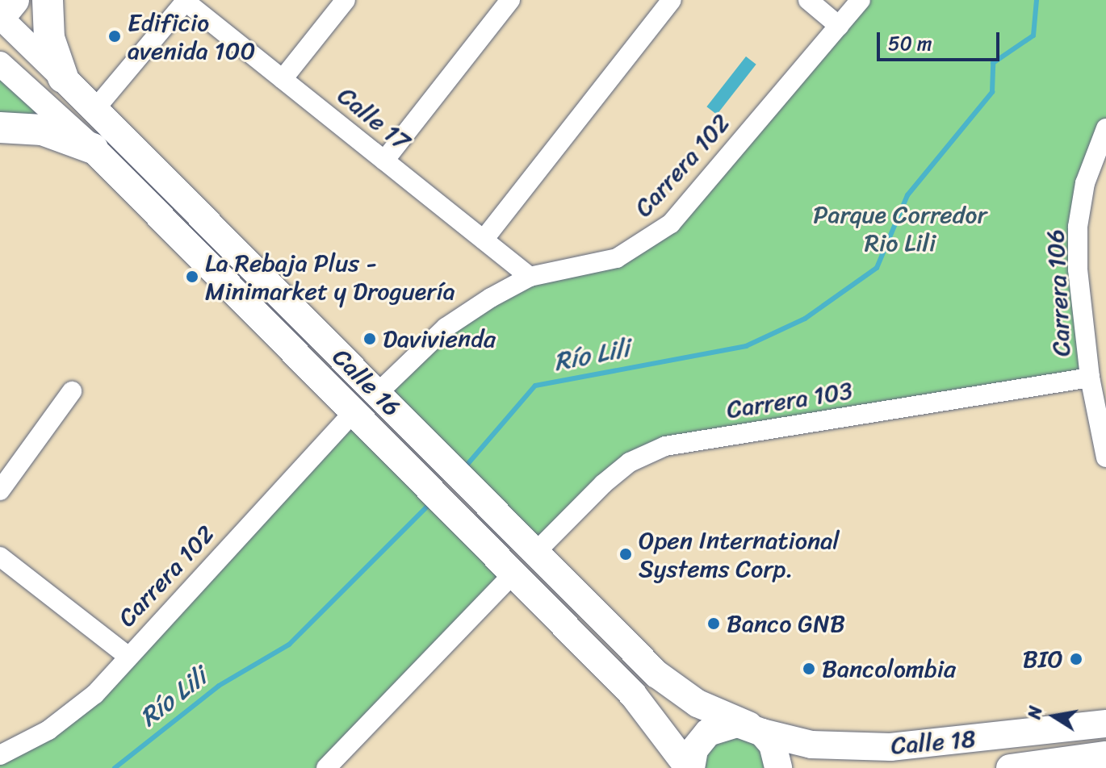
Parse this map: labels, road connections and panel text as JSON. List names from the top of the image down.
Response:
{
  "streets": {
    "main road": ["Calle 16", "Calle 18"],
    "street": [
      "Calle 17",
      "Carrera 102",
      "Carrera 106",
      "Carrera 103"
    ]
  },
  "crossings": [
    ["Calle 17", "Carrera 102"],
    ["Carrera 102", "Calle 16"],
    ["Carrera 106", "Carrera 103"],
    ["Calle 16", "Carrera 103"],
    ["Calle 16", "Calle 18"]
  ],
  "water": ["Río Lili"],
  "parks": ["Parque Corredor Rio Lili"],
  "places": [
    "Edificio avenida 100",
    "La Rebaja Plus - Minimarket y Droguería",
    "Davivienda",
    "Open International Systems Corp.",
    "Banco GNB",
    "BIO",
    "Bancolombia"
  ],
  "scale_bar": "50 m",
  "north": "left"
}
